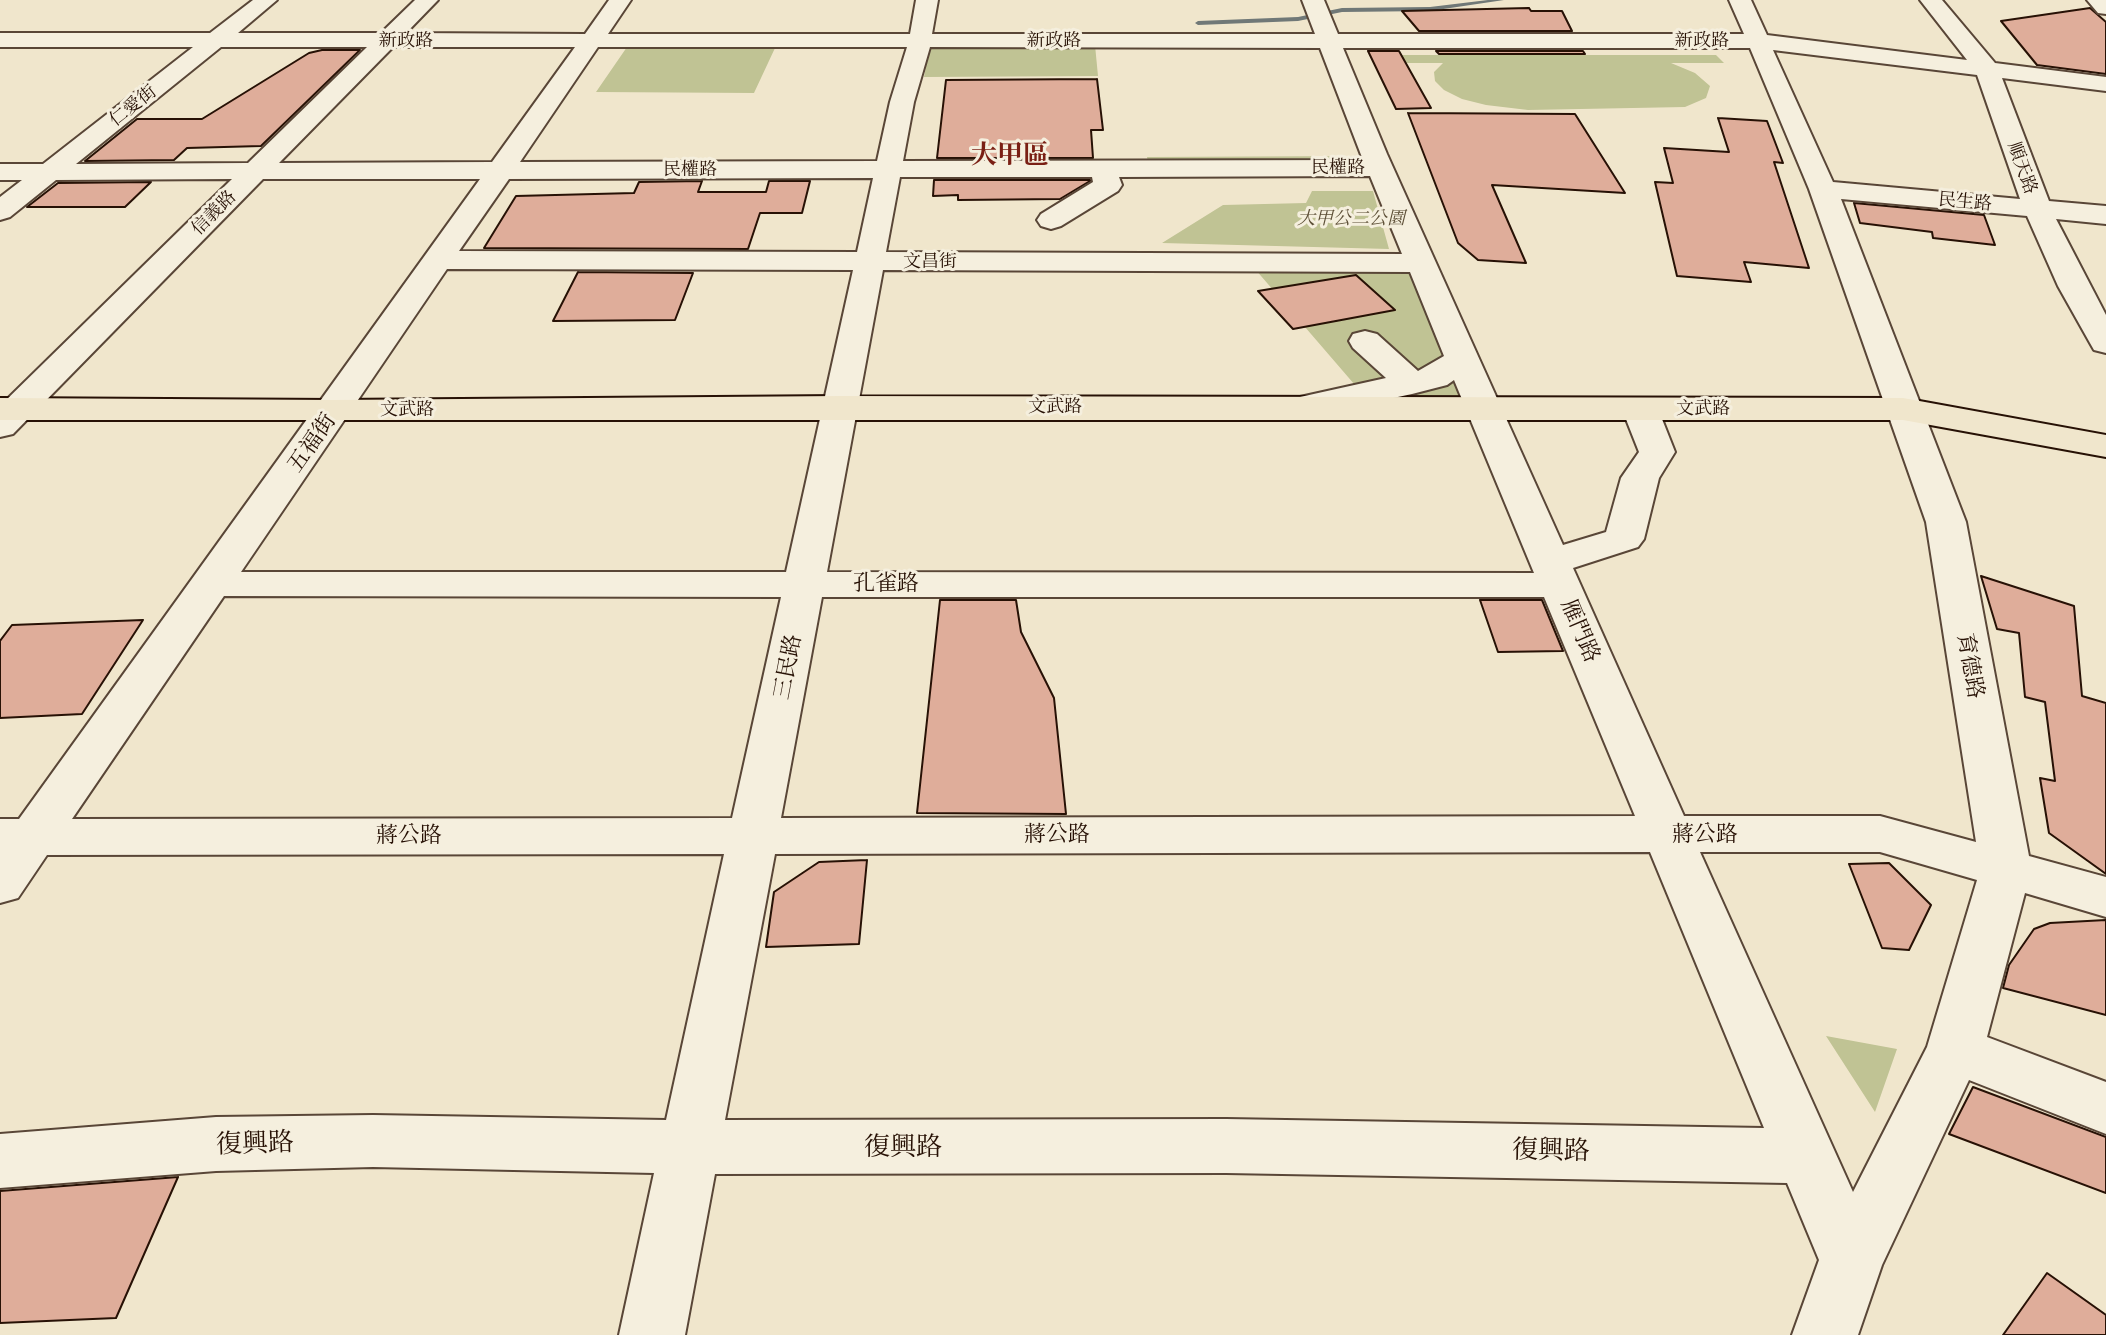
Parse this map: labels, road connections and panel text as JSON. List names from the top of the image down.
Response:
{
  "streets": {
    "main road": ["文武路"],
    "street": [
      "新政路",
      "仁愛街",
      "民權路",
      "順天路",
      "民生路",
      "信義路",
      "文昌街",
      "五福街",
      "孔雀路",
      "雁門路",
      "育德路",
      "三民路",
      "蔣公路",
      "復興路"
    ]
  },
  "crossings": [
    ["新政路", "仁愛街"],
    ["新政路", "順天路"],
    ["新政路", "信義路"],
    ["新政路", "五福街"],
    ["新政路", "雁門路"],
    ["新政路", "育德路"],
    ["新政路", "三民路"],
    ["仁愛街", "民權路"],
    ["民權路", "信義路"],
    ["民權路", "五福街"],
    ["民權路", "雁門路"],
    ["民權路", "三民路"],
    ["順天路", "民生路"],
    ["民生路", "育德路"],
    ["信義路", "文武路"],
    ["文昌街", "五福街"],
    ["文昌街", "雁門路"],
    ["文昌街", "三民路"],
    ["文武路", "五福街"],
    ["文武路", "孔雀路"],
    ["文武路", "雁門路"],
    ["文武路", "育德路"],
    ["文武路", "三民路"],
    ["五福街", "孔雀路"],
    ["五福街", "蔣公路"],
    ["孔雀路", "雁門路"],
    ["孔雀路", "三民路"],
    ["雁門路", "育德路"],
    ["雁門路", "蔣公路"],
    ["雁門路", "復興路"],
    ["育德路", "蔣公路"],
    ["三民路", "蔣公路"],
    ["三民路", "復興路"]
  ],
  "districts": ["大甲區"],
  "parks": ["大甲公二公園"]
}
